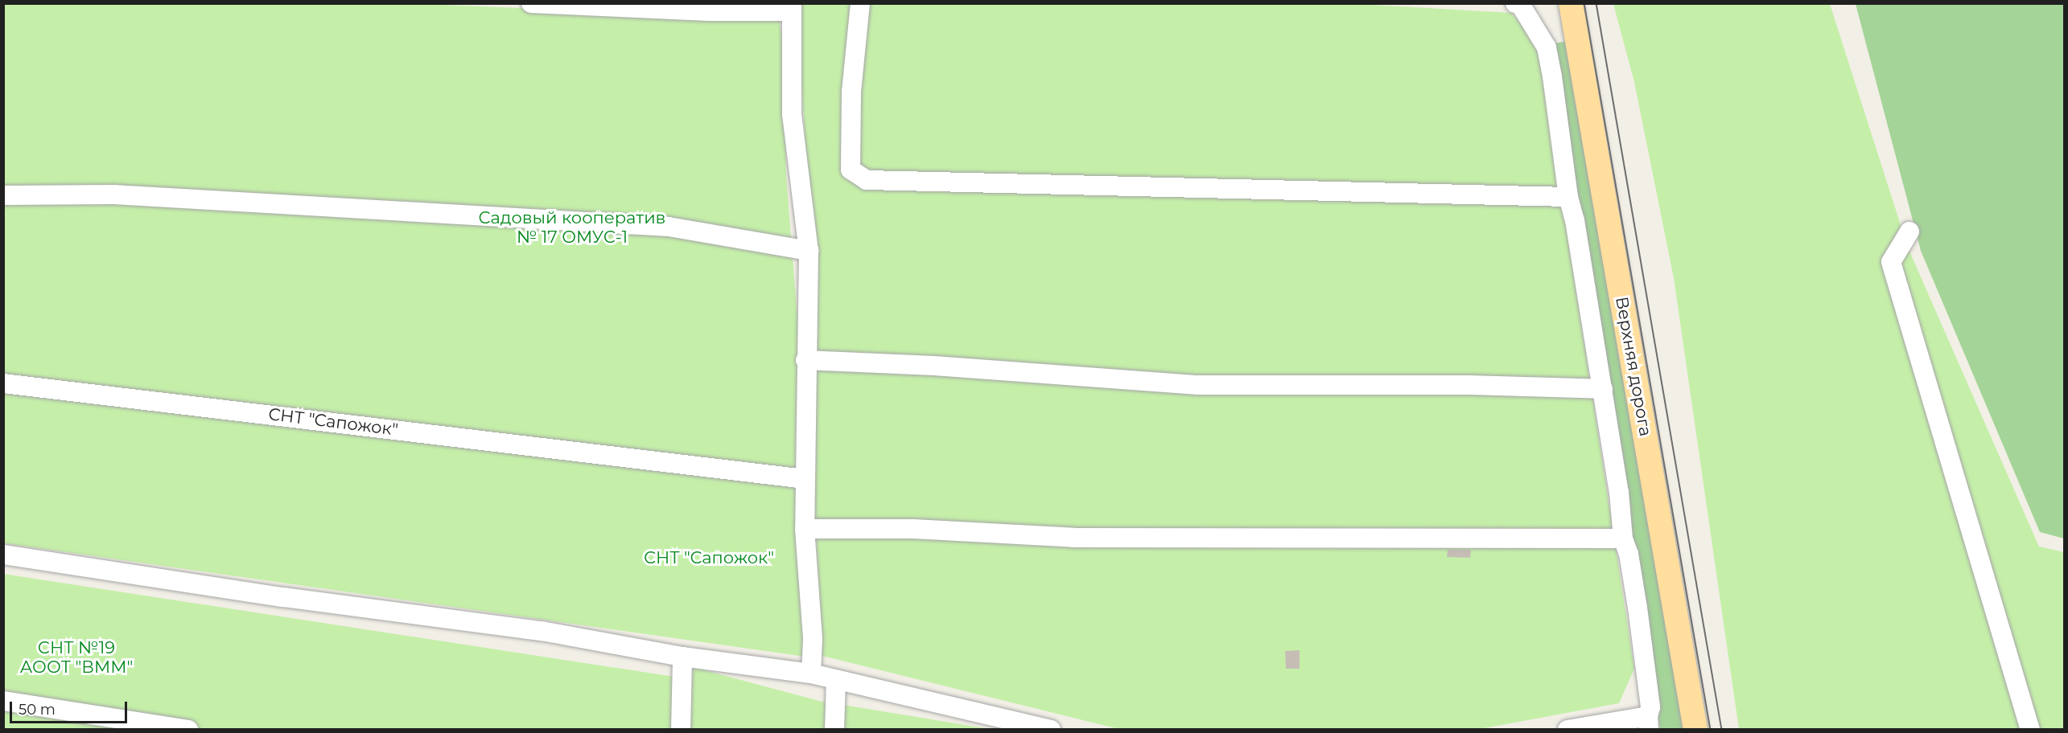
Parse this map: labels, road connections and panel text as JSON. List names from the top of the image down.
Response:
{
  "streets": {
    "main road": ["Верхняя дорога"],
    "street": ["СНТ \"Сапожок\""]
  },
  "parks": ["Садовый кооператив № 17 ОМУС-1", "СНТ \"Сапожок\"", "СНТ №19 АООТ \"ВММ\""],
  "scale_bar": "50 m"
}
